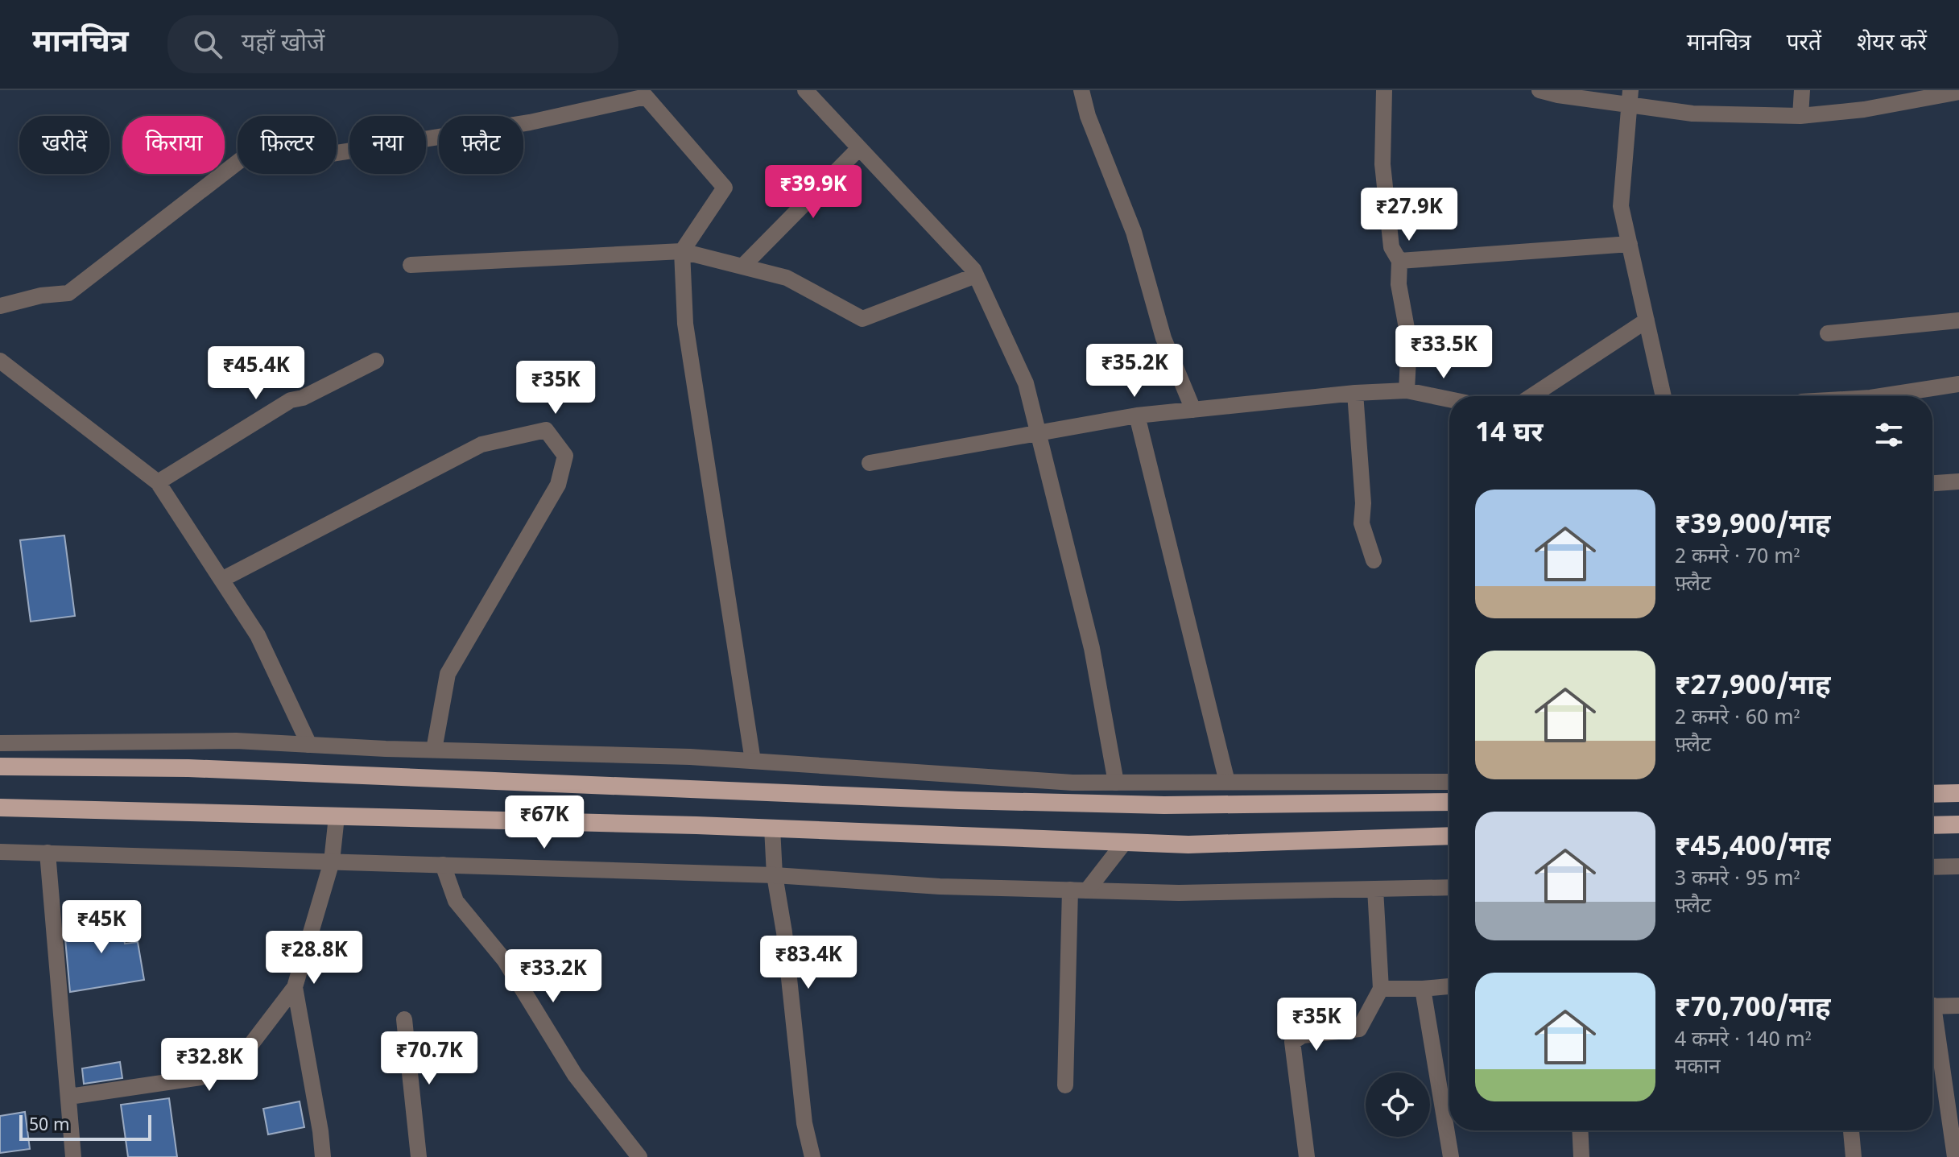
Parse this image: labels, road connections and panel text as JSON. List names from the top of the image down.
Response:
{
  "scale_bar": "50 m",
  "page": {
    "header": "मानचित्र",
    "search": "यहाँ खोजें",
    "nav": ["मानचित्र", "परतें", "शेयर करें"],
    "chip": [
      "खरीदें",
      "किराया",
      "फ़िल्टर",
      "नया",
      "फ़्लैट"
    ],
    "price": [
      "₹39.9K",
      "₹27.9K",
      "₹33.5K",
      "₹35.2K",
      "₹45.4K",
      "₹35K",
      "₹67K",
      "₹45K",
      "₹28.8K",
      "₹83.4K",
      "₹33.2K",
      "₹35K",
      "₹70.7K",
      "₹32.8K"
    ],
    "heading": "14 घर",
    "list": [
      {
        "name": "₹39,900/माह",
        "note": "2 कमरे · 70 m² · फ़्लैट"
      },
      {
        "name": "₹27,900/माह",
        "note": "2 कमरे · 60 m² · फ़्लैट"
      },
      {
        "name": "₹45,400/माह",
        "note": "3 कमरे · 95 m² · फ़्लैट"
      },
      {
        "name": "₹70,700/माह",
        "note": "4 कमरे · 140 m² · मकान"
      }
    ],
    "scale": "50 m"
  }
}
